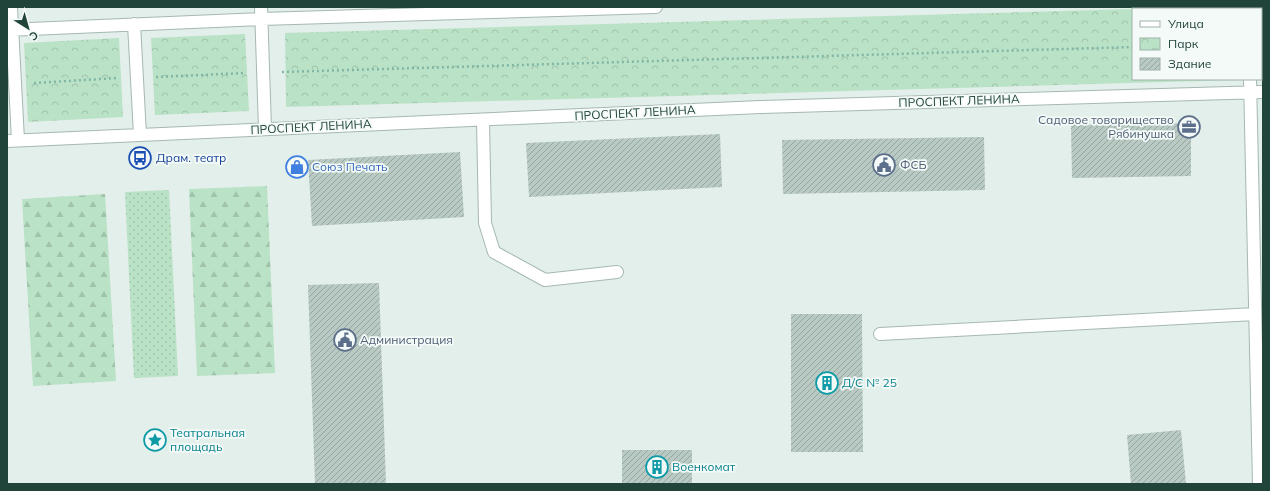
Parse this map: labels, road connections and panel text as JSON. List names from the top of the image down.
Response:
{
  "streets": {
    "street": ["ПРОСПЕКТ ЛЕНИНА"]
  },
  "places": {
    "office": ["Садовое товарищество Рябинушка"],
    "bus stop": ["Драм. театр"],
    "public building": ["ФСБ", "Администрация"],
    "shop": ["Союз Печать"],
    "building": ["Д/С № 25", "Военкомат"],
    "place": ["Театральная площадь"]
  },
  "legend": ["Улица", "Парк", "Здание"],
  "north": "bottom right"
}
